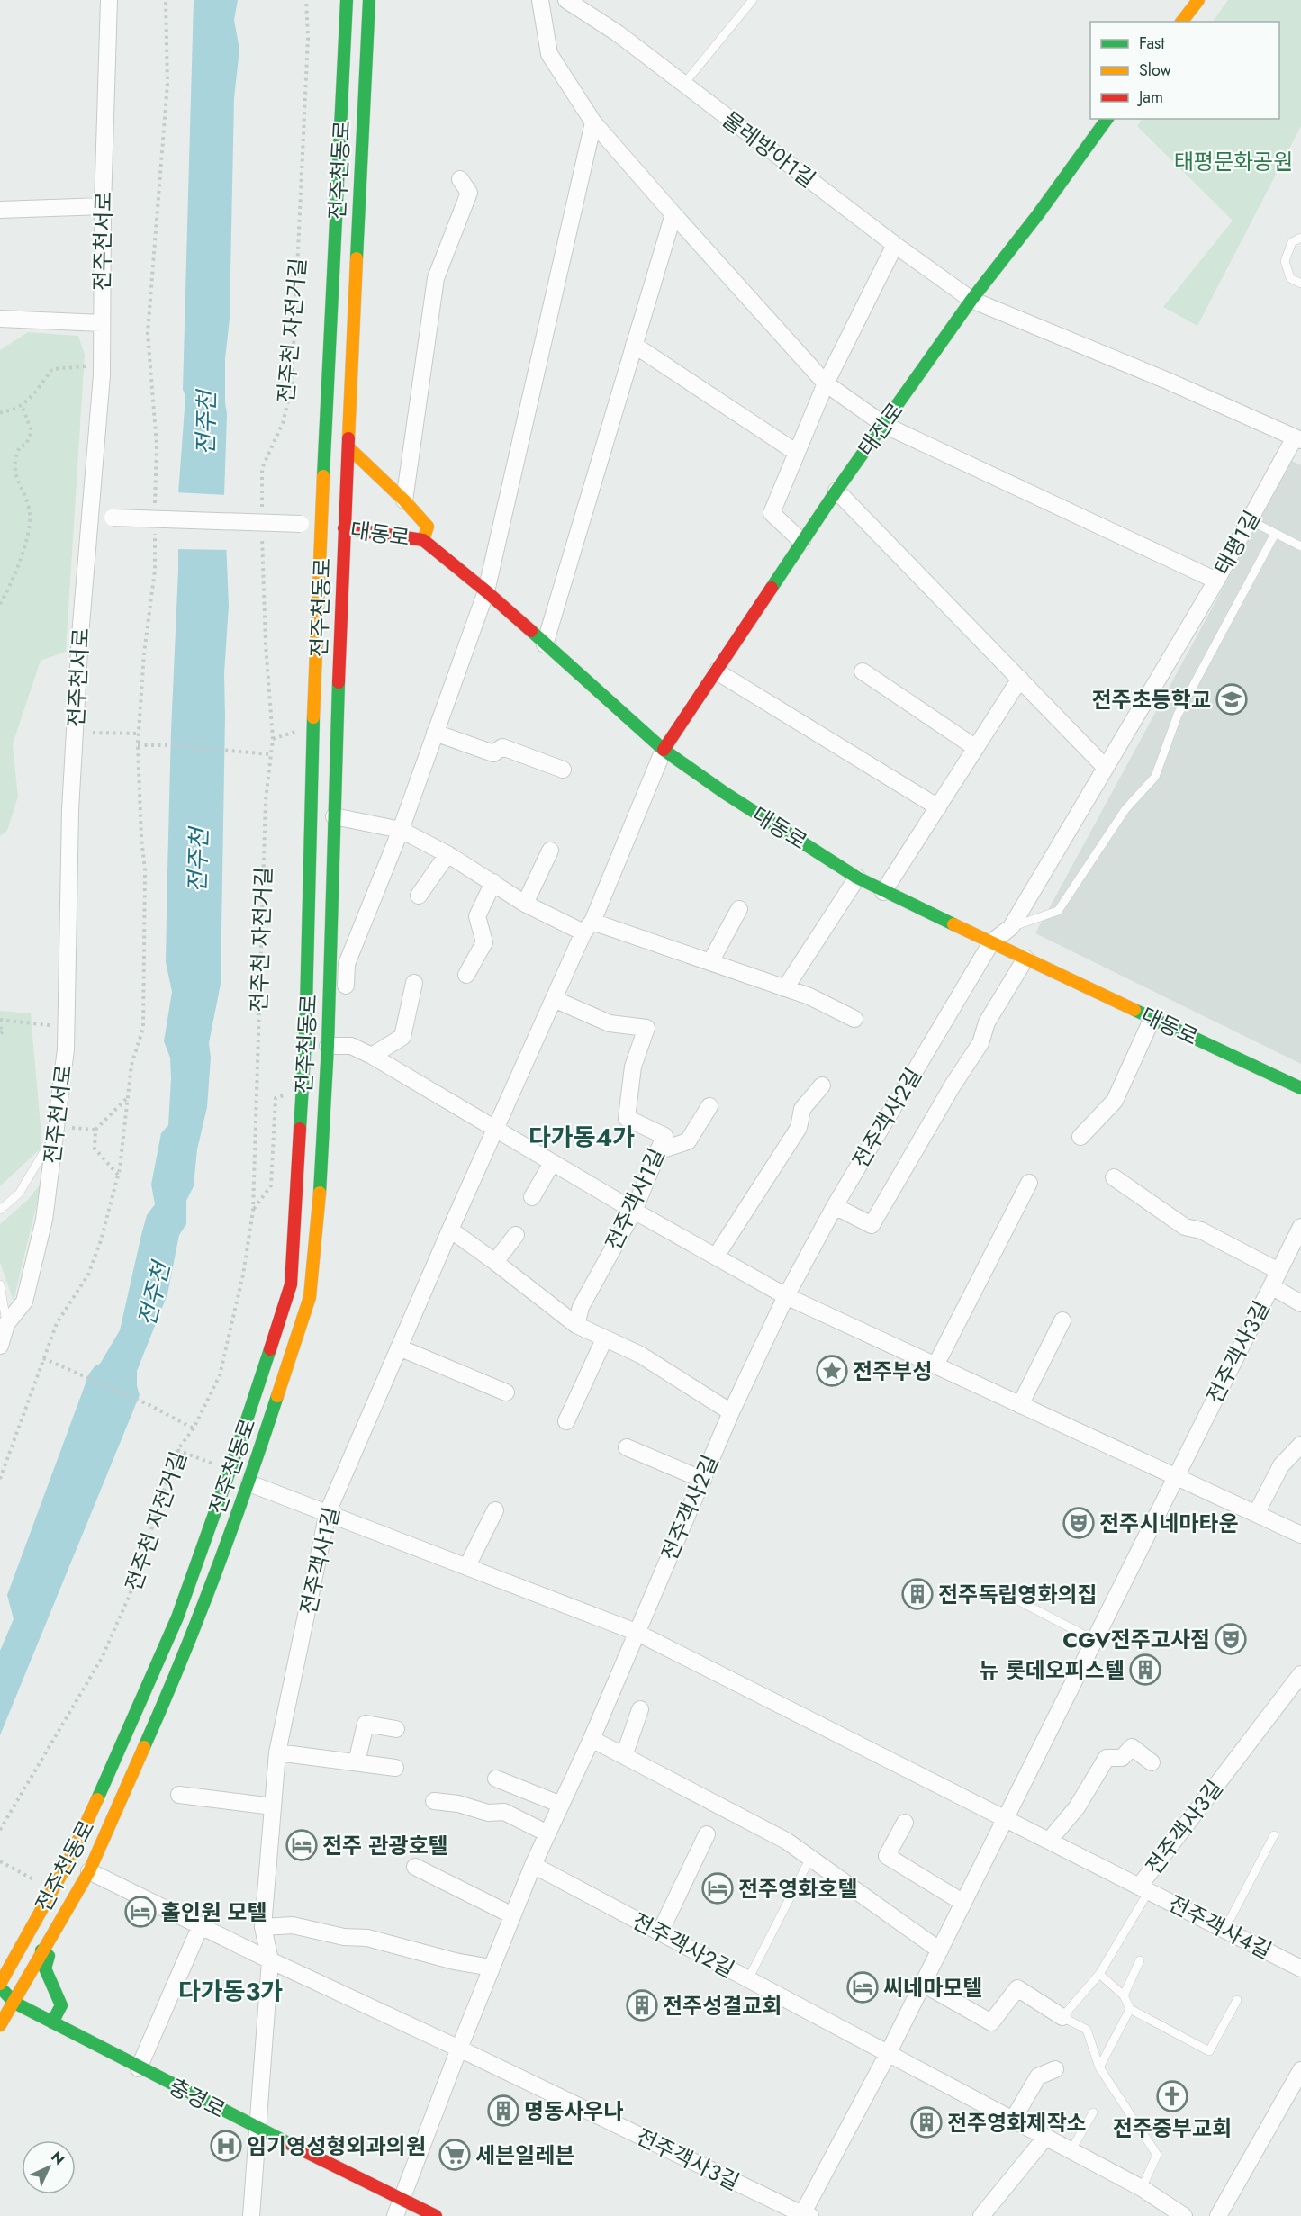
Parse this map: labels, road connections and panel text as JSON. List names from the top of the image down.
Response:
{
  "streets": {
    "street": [
      "물레방아1길",
      "전주천동로",
      "전주천서로",
      "태진로",
      "대동로",
      "태평1길",
      "전주객사2길",
      "전주객사1길",
      "전주객사3길",
      "전주객사4길",
      "충경로"
    ],
    "path": ["전주천 자전거길"]
  },
  "crossings": [
    ["물레방아1길", "태진로"],
    ["물레방아1길", "태평1길"],
    ["전주천동로", "대동로"],
    ["전주천동로", "충경로"],
    ["전주천서로", "대동로"],
    ["태진로", "대동로"],
    ["태진로", "태평1길"],
    ["태진로", "전주객사1길"],
    ["대동로", "태평1길"],
    ["대동로", "전주객사2길"],
    ["대동로", "전주객사1길"],
    ["태평1길", "전주객사2길"],
    ["전주객사2길", "전주객사3길"],
    ["전주객사2길", "충경로"],
    ["전주객사1길", "충경로"],
    ["전주객사3길", "전주객사4길"]
  ],
  "districts": ["다가동4가", "다가동3가"],
  "water": ["전주천"],
  "parks": ["태평문화공원"],
  "places": {
    "school or university": ["전주초등학교"],
    "place": ["전주부성"],
    "theatre": ["전주시네마타운", "CGV전주고사점"],
    "building": [
      "전주독립영화의집",
      "뉴 롯데오피스텔",
      "전주성결교회",
      "명동사우나",
      "전주영화제작소"
    ],
    "hotel": [
      "전주 관광호텔",
      "전주영화호텔",
      "홀인원 모텔",
      "씨네마모텔"
    ],
    "church": ["전주중부교회"],
    "hospital": ["임기영성형외과의원"],
    "supermarket": ["세븐일레븐"]
  },
  "legend": ["Fast", "Slow", "Jam"],
  "north": "top right"
}
